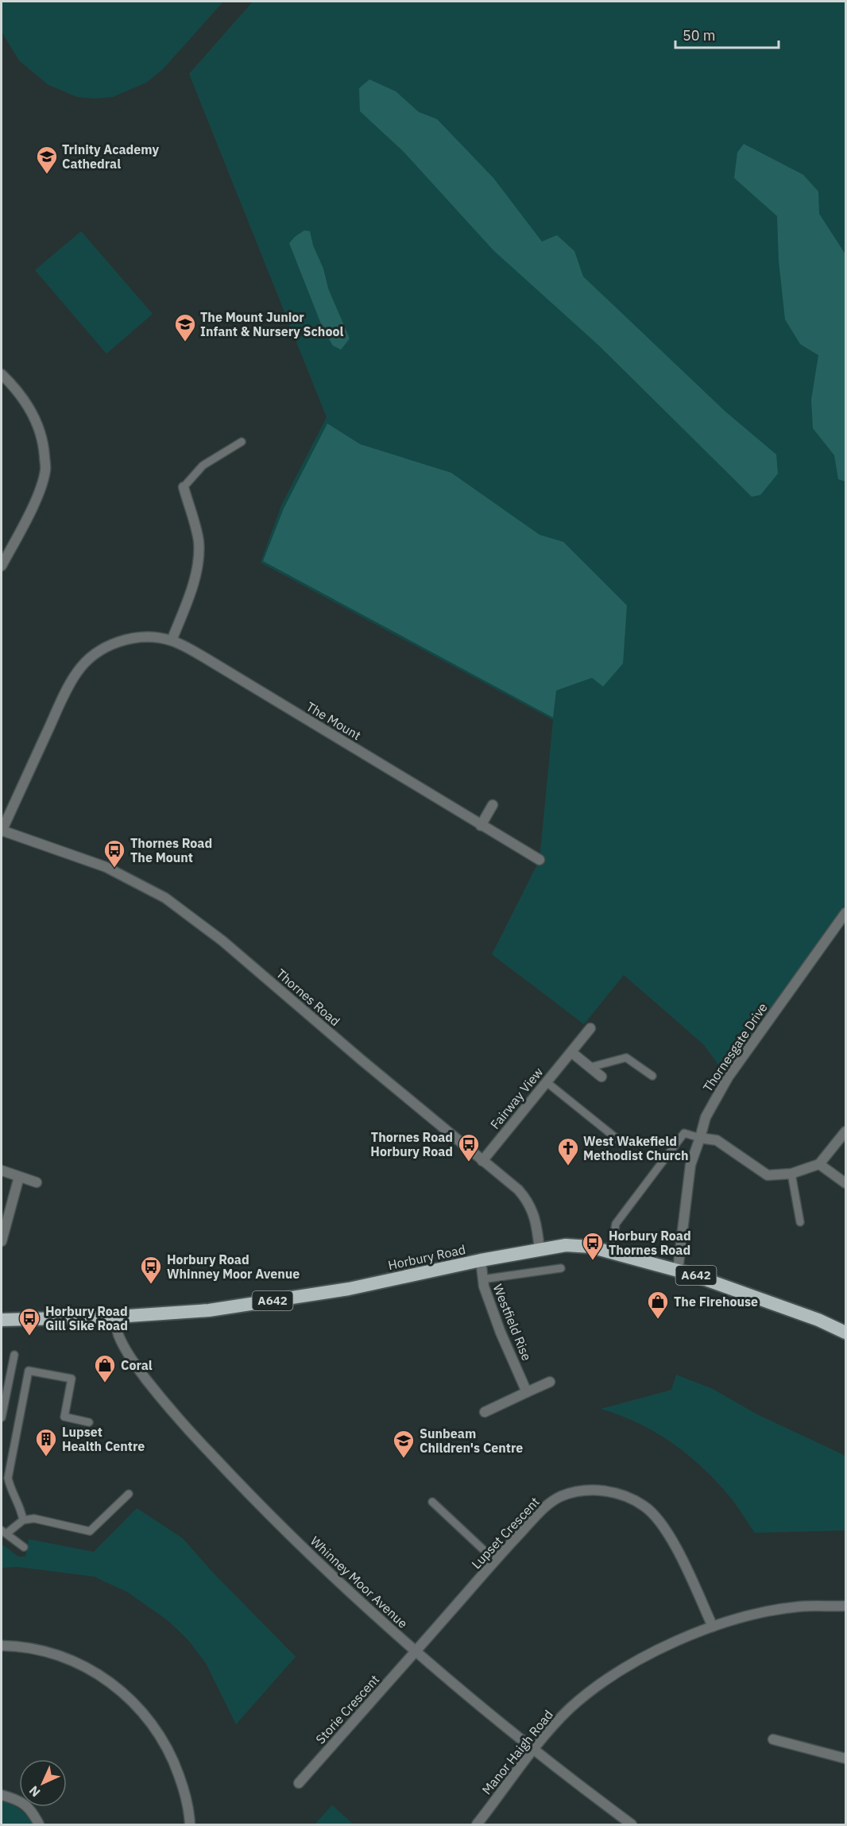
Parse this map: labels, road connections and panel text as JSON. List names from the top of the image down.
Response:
{
  "streets": {
    "highway": ["Horbury Road", "A642"],
    "street": [
      "The Mount",
      "Thornes Road",
      "Thornesgate Drive",
      "Fairway View",
      "Westfield Rise",
      "Lupset Crescent",
      "Whinney Moor Avenue",
      "Storie Crescent",
      "Manor Haigh Road"
    ]
  },
  "crossings": [
    ["The Mount", "Thornes Road"],
    ["Thornes Road", "Fairway View"],
    ["Thornes Road", "Horbury Road"],
    ["Thornesgate Drive", "Horbury Road"],
    ["Horbury Road", "Westfield Rise"],
    ["Horbury Road", "Whinney Moor Avenue"],
    ["Lupset Crescent", "Whinney Moor Avenue"],
    ["Lupset Crescent", "Storie Crescent"],
    ["Lupset Crescent", "Manor Haigh Road"],
    ["Whinney Moor Avenue", "Storie Crescent"],
    ["Whinney Moor Avenue", "Manor Haigh Road"]
  ],
  "places": {
    "school or university": ["Trinity Academy Cathedral", "The Mount Junior Infant & Nursery School", "Sunbeam Children's Centre"],
    "bus stop": [
      "Thornes Road The Mount",
      "Thornes Road Horbury Road",
      "Horbury Road Thornes Road",
      "Horbury Road Whinney Moor Avenue",
      "Horbury Road Gill Sike Road"
    ],
    "church": ["West Wakefield Methodist Church"],
    "shop": ["The Firehouse", "Coral"],
    "building": ["Lupset Health Centre"]
  },
  "scale_bar": "50 m",
  "north": "bottom left"
}
